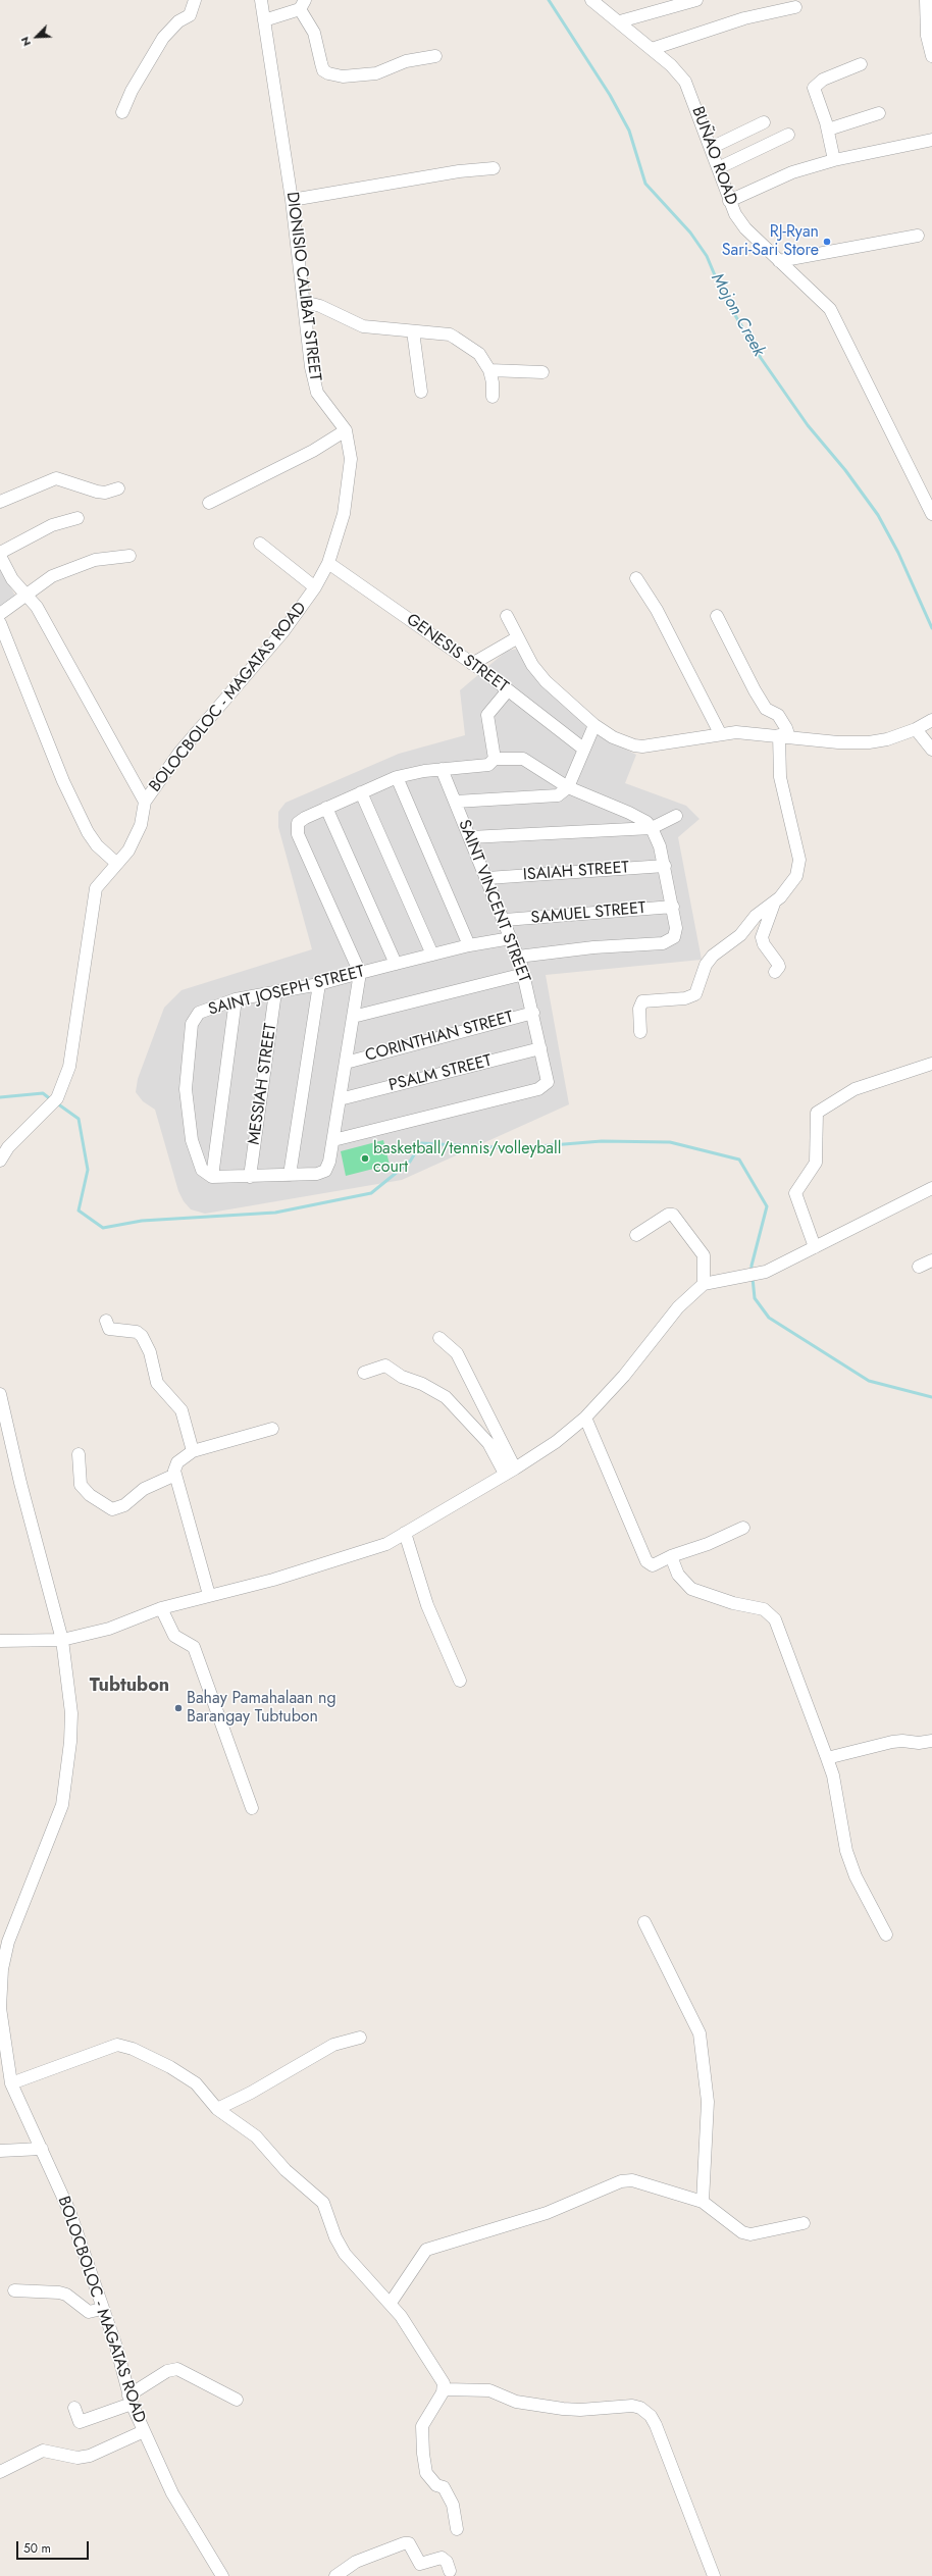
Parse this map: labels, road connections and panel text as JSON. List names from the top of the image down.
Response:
{
  "streets": {
    "street": [
      "BUÑAO ROAD",
      "DIONISIO CALIBAT STREET",
      "GENESIS STREET",
      "BOLOCBOLOC - MAGATAS ROAD",
      "ISAIAH STREET",
      "SAINT VINCENT STREET",
      "SAMUEL STREET",
      "SAINT JOSEPH STREET",
      "CORINTHIAN STREET",
      "PSALM STREET",
      "MESSIAH STREET"
    ]
  },
  "crossings": [
    ["DIONISIO CALIBAT STREET", "GENESIS STREET"],
    ["DIONISIO CALIBAT STREET", "BOLOCBOLOC - MAGATAS ROAD"],
    ["GENESIS STREET", "BOLOCBOLOC - MAGATAS ROAD"],
    ["ISAIAH STREET", "SAINT VINCENT STREET"],
    ["SAINT VINCENT STREET", "SAMUEL STREET"],
    ["SAINT VINCENT STREET", "SAINT JOSEPH STREET"],
    ["SAINT VINCENT STREET", "CORINTHIAN STREET"],
    ["SAINT VINCENT STREET", "PSALM STREET"],
    ["SAINT JOSEPH STREET", "MESSIAH STREET"]
  ],
  "districts": ["Tubtubon"],
  "water": ["Mojon Creek"],
  "places": ["RJ-Ryan Sari-Sari Store", "basketball/tennis/volleyball court", "Bahay Pamahalaan ng Barangay Tubtubon"],
  "scale_bar": "50 m",
  "north": "bottom left"
}
